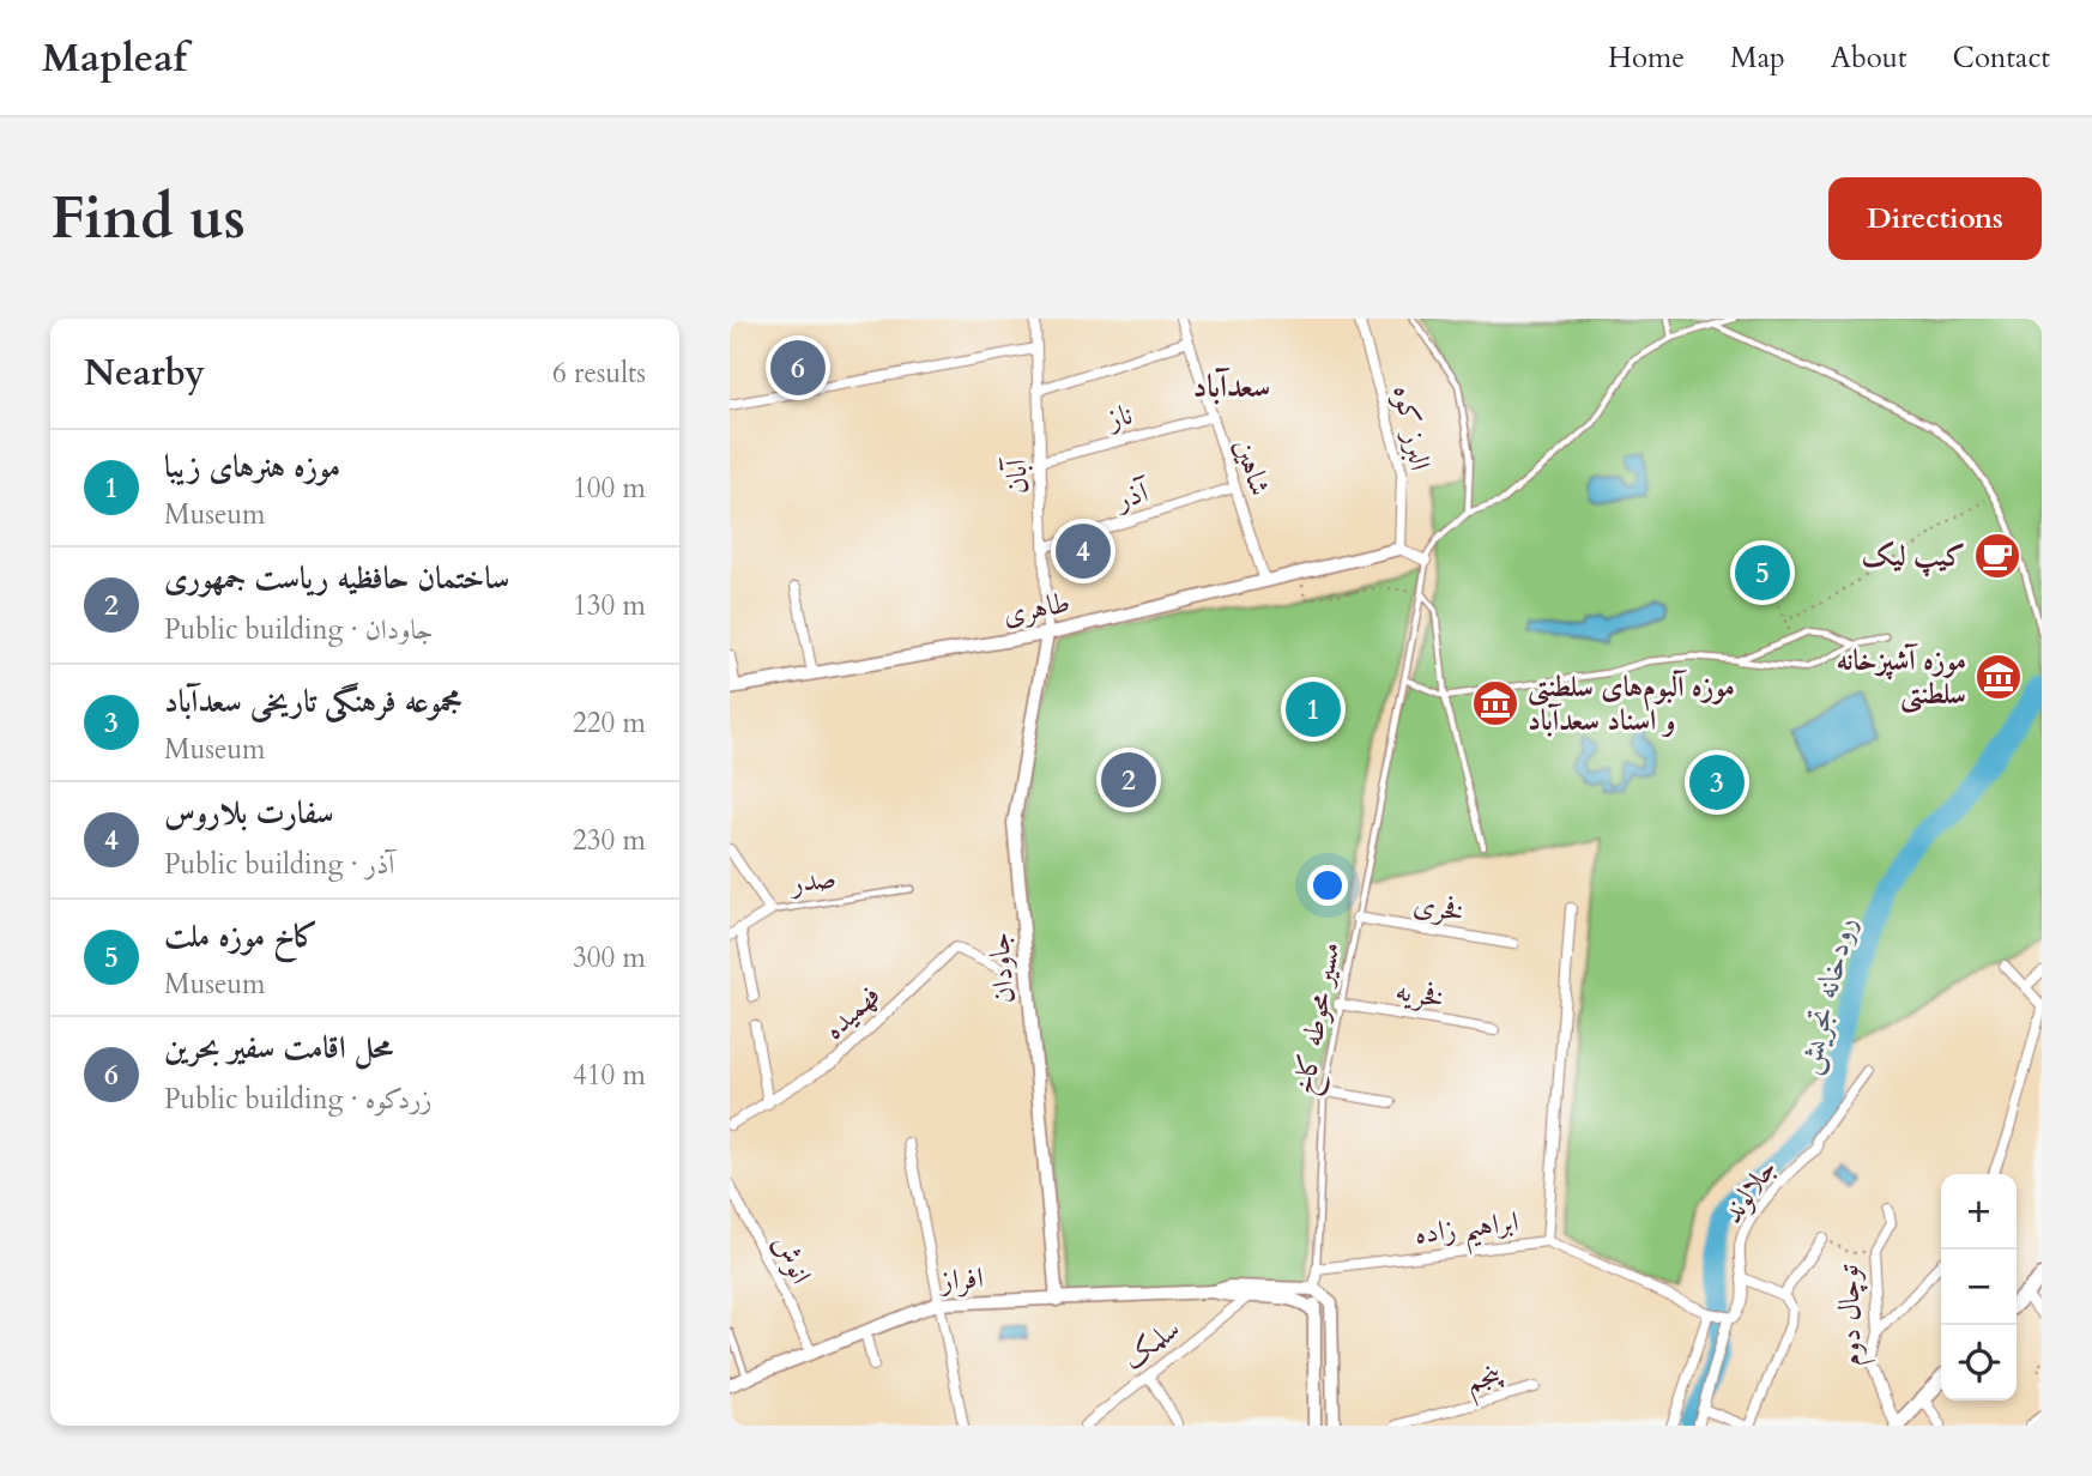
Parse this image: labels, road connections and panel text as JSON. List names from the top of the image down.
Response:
{
  "streets": {
    "street": [
      "ناز",
      "البرز کوه",
      "شاهین",
      "آبان",
      "آذر",
      "طاهری",
      "صدر",
      "فخری",
      "جاودان",
      "فخریه",
      "فهمیده",
      "جلالوند",
      "ابراهیم زاده",
      "انوش",
      "افراز",
      "توچال دوم",
      "سلمک",
      "پنجم"
    ],
    "lane": ["مسیر محوطه کاخ"]
  },
  "crossings": [
    ["ناز", "شاهین"],
    ["ناز", "آبان"],
    ["البرز کوه", "طاهری"],
    ["شاهین", "آذر"],
    ["شاهین", "طاهری"],
    ["آبان", "آذر"],
    ["آبان", "طاهری"],
    ["آبان", "جاودان"],
    ["طاهری", "جاودان"],
    ["فخری", "مسیر محوطه کاخ"],
    ["جاودان", "افراز"],
    ["فخریه", "مسیر محوطه کاخ"],
    ["مسیر محوطه کاخ", "ابراهیم زاده"],
    ["انوش", "افراز"],
    ["افراز", "سلمک"]
  ],
  "districts": ["سعدآباد"],
  "water": ["رودخانه تجریش"],
  "places": {
    "cafe": ["کیپ لیک"],
    "museum": ["موزه آشپزخانه سلطنتی", "موزه آلبوم‌های سلطنتی و اسناد سعدآباد"]
  },
  "page": {
    "header": "Mapleaf",
    "nav": [
      "Home",
      "Map",
      "About",
      "Contact"
    ],
    "buttons": "Directions",
    "title": "Find us",
    "heading": ["Nearby", "6 results"],
    "pins": [
      "6",
      "4",
      "5",
      "1",
      "2",
      "3"
    ],
    "list": [
      {
        "mark": "1",
        "name": "موزه هنرهای زیبا",
        "note": "Museum",
        "value": "100 m"
      },
      {
        "mark": "2",
        "name": "ساختمان حافظیه ریاست جمهوری",
        "note": "Public building · جاودان",
        "value": "130 m"
      },
      {
        "mark": "3",
        "name": "مجموعه فرهنگی تاریخی سعدآباد",
        "note": "Museum",
        "value": "220 m"
      },
      {
        "mark": "4",
        "name": "سفارت بلاروس",
        "note": "Public building · آذر",
        "value": "230 m"
      },
      {
        "mark": "5",
        "name": "کاخ موزه ملت",
        "note": "Museum",
        "value": "300 m"
      },
      {
        "mark": "6",
        "name": "محل اقامت سفیر بحرین",
        "note": "Public building · زردکوه",
        "value": "410 m"
      }
    ],
    "map_buttons": ["+", "−"]
  }
}
